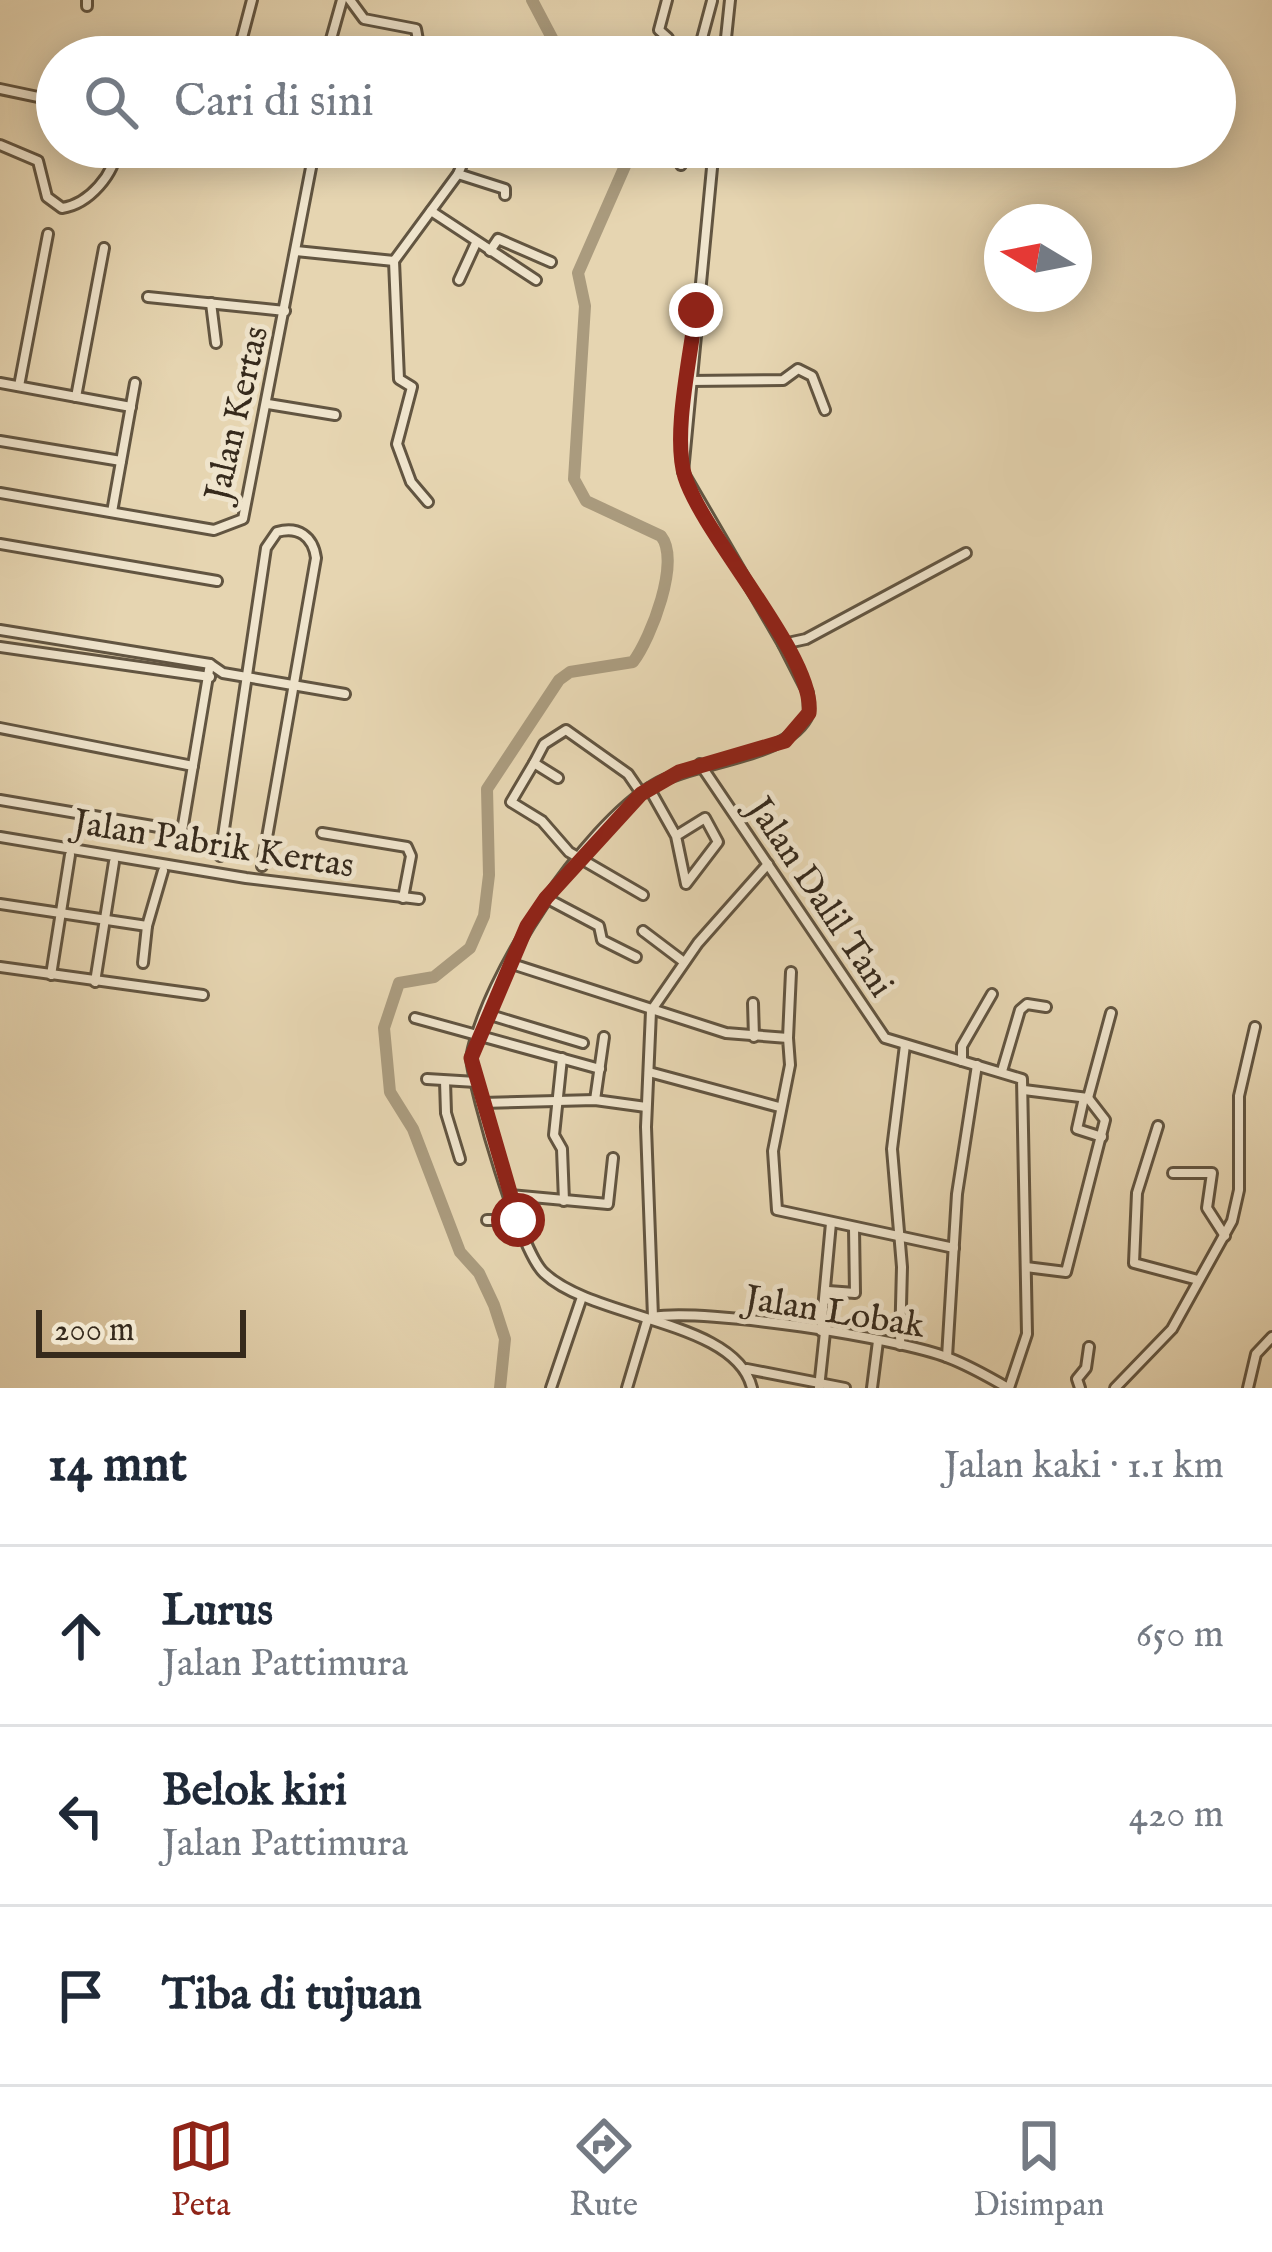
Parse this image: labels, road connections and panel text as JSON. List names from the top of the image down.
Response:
{
  "streets": {
    "street": [
      "Jalan Kertas",
      "Jalan Pabrik Kertas",
      "Jalan Dalil Tani",
      "Jalan Lobak"
    ]
  },
  "scale_bar": "200 m",
  "north": "left",
  "page": {
    "search": "Cari di sini",
    "scale": "200 m",
    "heading": ["14 mnt", "Jalan kaki · 1.1 km"],
    "list": [
      ["Lurus", "Jalan Pattimura", "650 m"],
      ["Belok kiri", "Jalan Pattimura", "420 m"],
      "Tiba di tujuan"
    ],
    "nav": ["Peta", "Rute", "Disimpan"]
  }
}
